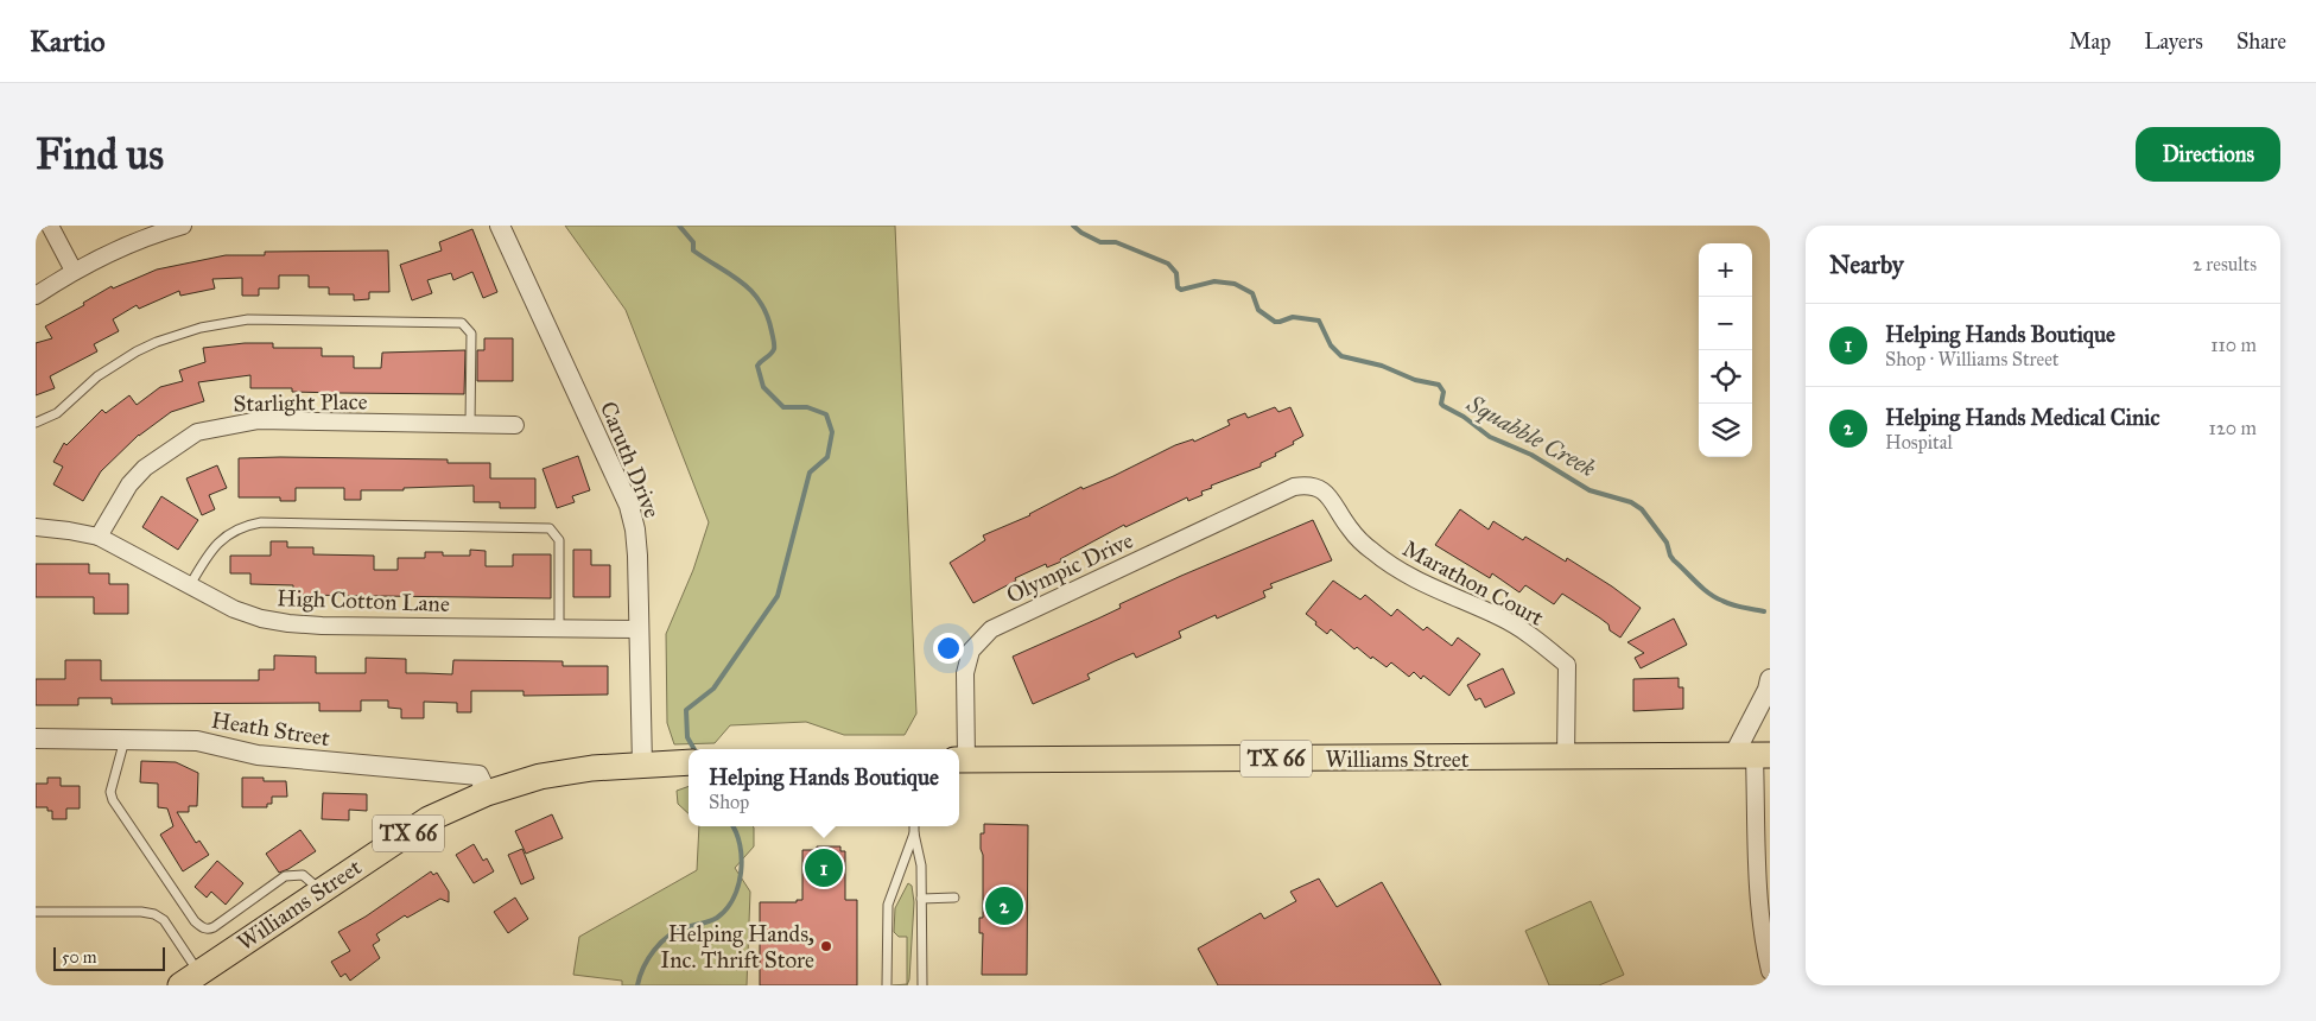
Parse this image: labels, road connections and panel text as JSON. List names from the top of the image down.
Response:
{
  "streets": {
    "main road": ["TX 66", "Williams Street"],
    "street": [
      "Starlight Place",
      "Caruth Drive",
      "Olympic Drive",
      "Marathon Court",
      "High Cotton Lane",
      "Heath Street"
    ]
  },
  "crossings": [
    ["Starlight Place", "High Cotton Lane"],
    ["Caruth Drive", "High Cotton Lane"],
    ["Caruth Drive", "Williams Street"],
    ["Olympic Drive", "Marathon Court"],
    ["Olympic Drive", "Williams Street"],
    ["Marathon Court", "Williams Street"],
    ["Heath Street", "Williams Street"]
  ],
  "water": ["Squabble Creek"],
  "places": ["Helping Hands, Inc. Thrift Store"],
  "scale_bar": "50 m",
  "page": {
    "header": "Kartio",
    "nav": ["Map", "Layers", "Share"],
    "buttons": "Directions",
    "title": "Find us",
    "heading": ["Nearby", "2 results"],
    "map_buttons": ["+", "−"],
    "list": [
      {
        "mark": "1",
        "name": "Helping Hands Boutique",
        "note": "Shop · Williams Street",
        "value": "110 m"
      },
      {
        "mark": "2",
        "name": "Helping Hands Medical Cinic",
        "note": "Hospital",
        "value": "120 m"
      }
    ],
    "popup": ["Helping Hands Boutique", "Shop"],
    "pins": ["1", "2"],
    "scale": "50 m"
  }
}
